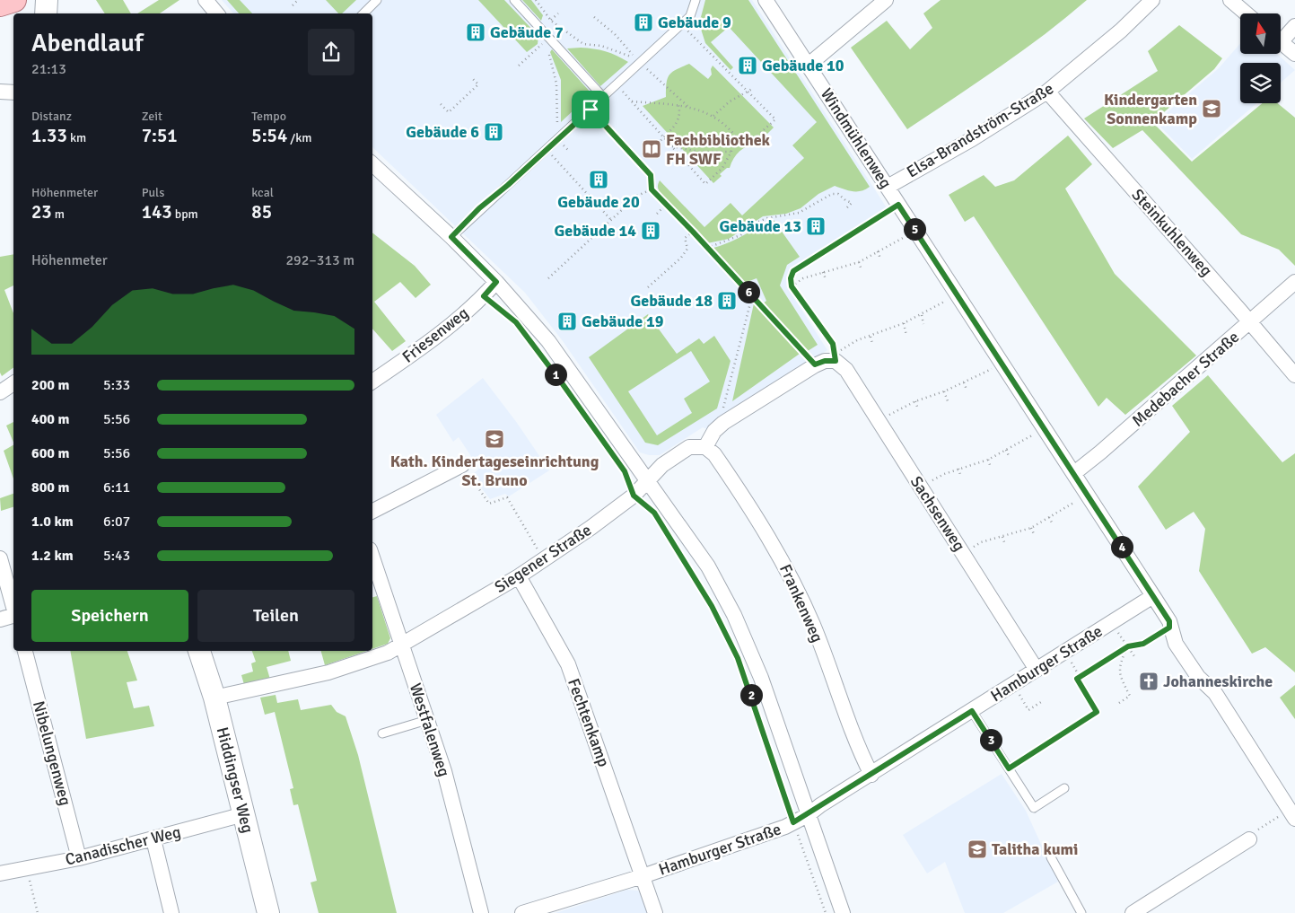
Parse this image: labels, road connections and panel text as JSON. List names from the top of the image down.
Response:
{
  "streets": {
    "main road": ["Hiddingser Weg"],
    "street": [
      "Elsa-Brandström-Straße",
      "Windmühlenweg",
      "Steinkuhlenweg",
      "Friesenweg",
      "Medebacher Straße",
      "Sachsenweg",
      "Siegener Straße",
      "Frankenweg",
      "Hamburger Straße",
      "Fechtenkamp",
      "Westfalenweg",
      "Nibelungenweg",
      "Canadischer Weg"
    ]
  },
  "crossings": [
    ["Elsa-Brandström-Straße", "Windmühlenweg"],
    ["Elsa-Brandström-Straße", "Steinkuhlenweg"],
    ["Windmühlenweg", "Medebacher Straße"],
    ["Windmühlenweg", "Hamburger Straße"],
    ["Steinkuhlenweg", "Medebacher Straße"],
    ["Sachsenweg", "Hamburger Straße"],
    ["Siegener Straße", "Frankenweg"],
    ["Siegener Straße", "Fechtenkamp"],
    ["Siegener Straße", "Westfalenweg"],
    ["Siegener Straße", "Hiddingser Weg"],
    ["Frankenweg", "Hamburger Straße"],
    ["Hamburger Straße", "Fechtenkamp"],
    ["Nibelungenweg", "Canadischer Weg"],
    ["Hiddingser Weg", "Canadischer Weg"]
  ],
  "places": {
    "building": [
      "Gebäude 9",
      "Gebäude 7",
      "Gebäude 10",
      "Gebäude 6",
      "Gebäude 20",
      "Gebäude 13",
      "Gebäude 14",
      "Gebäude 18",
      "Gebäude 19"
    ],
    "school or university": ["Kindergarten Sonnenkamp", "Kath. Kindertageseinrichtung St. Bruno", "Talitha kumi"],
    "library": ["Fachbibliothek FH SWF"],
    "church": ["Johanneskirche"]
  },
  "north": "top",
  "page": {
    "heading": ["Abendlauf", "21:13"],
    "stats": [
      ["Distanz", "1.33 km"],
      ["Zeit", "7:51"],
      ["Tempo", "5:54 /km"],
      ["Höhenmeter", "23 m"],
      ["Puls", "143 bpm"],
      ["kcal", "85"]
    ],
    "pins": [
      "5",
      "6",
      "1",
      "4",
      "2",
      "3"
    ],
    "chart": ["Höhenmeter", "292–313 m"],
    "list": [
      {
        "name": "200 m",
        "note": "5:33"
      },
      {
        "name": "400 m",
        "note": "5:56"
      },
      {
        "name": "600 m",
        "note": "5:56"
      },
      {
        "name": "800 m",
        "note": "6:11"
      },
      {
        "name": "1.0 km",
        "note": "6:07"
      },
      {
        "name": "1.2 km",
        "note": "5:43"
      }
    ],
    "buttons": ["Speichern", "Teilen"]
  }
}
